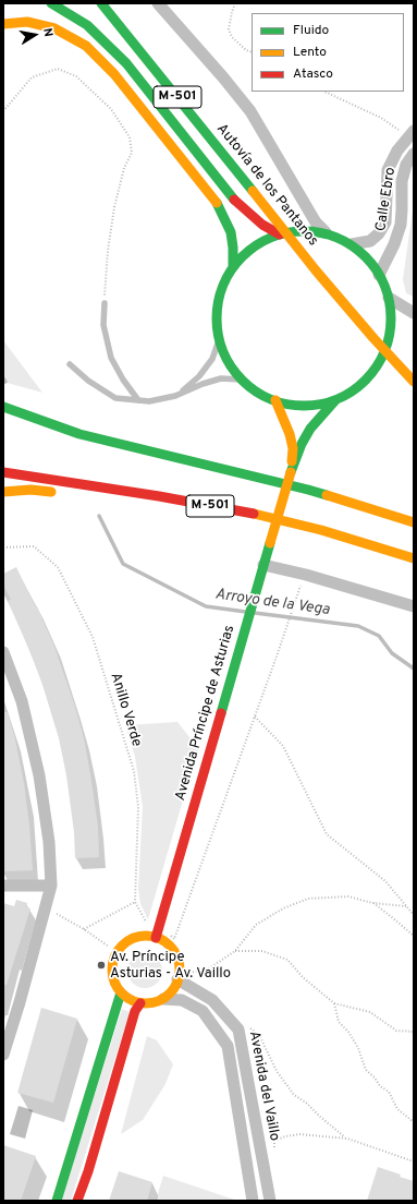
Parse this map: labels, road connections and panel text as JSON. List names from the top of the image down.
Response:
{
  "streets": {
    "main road": ["M-501", "Autovía de los Pantanos", "Avenida Príncipe de Asturias"],
    "street": ["Calle Ebro", "Avenida del Vaillo"],
    "path": ["Anillo Verde"]
  },
  "crossings": [
    ["Avenida Príncipe de Asturias", "Avenida del Vaillo"]
  ],
  "water": ["Arroyo de la Vega"],
  "places": ["Av. Príncipe Asturias - Av. Vaillo"],
  "legend": ["Fluido", "Lento", "Atasco"],
  "north": "right"
}
